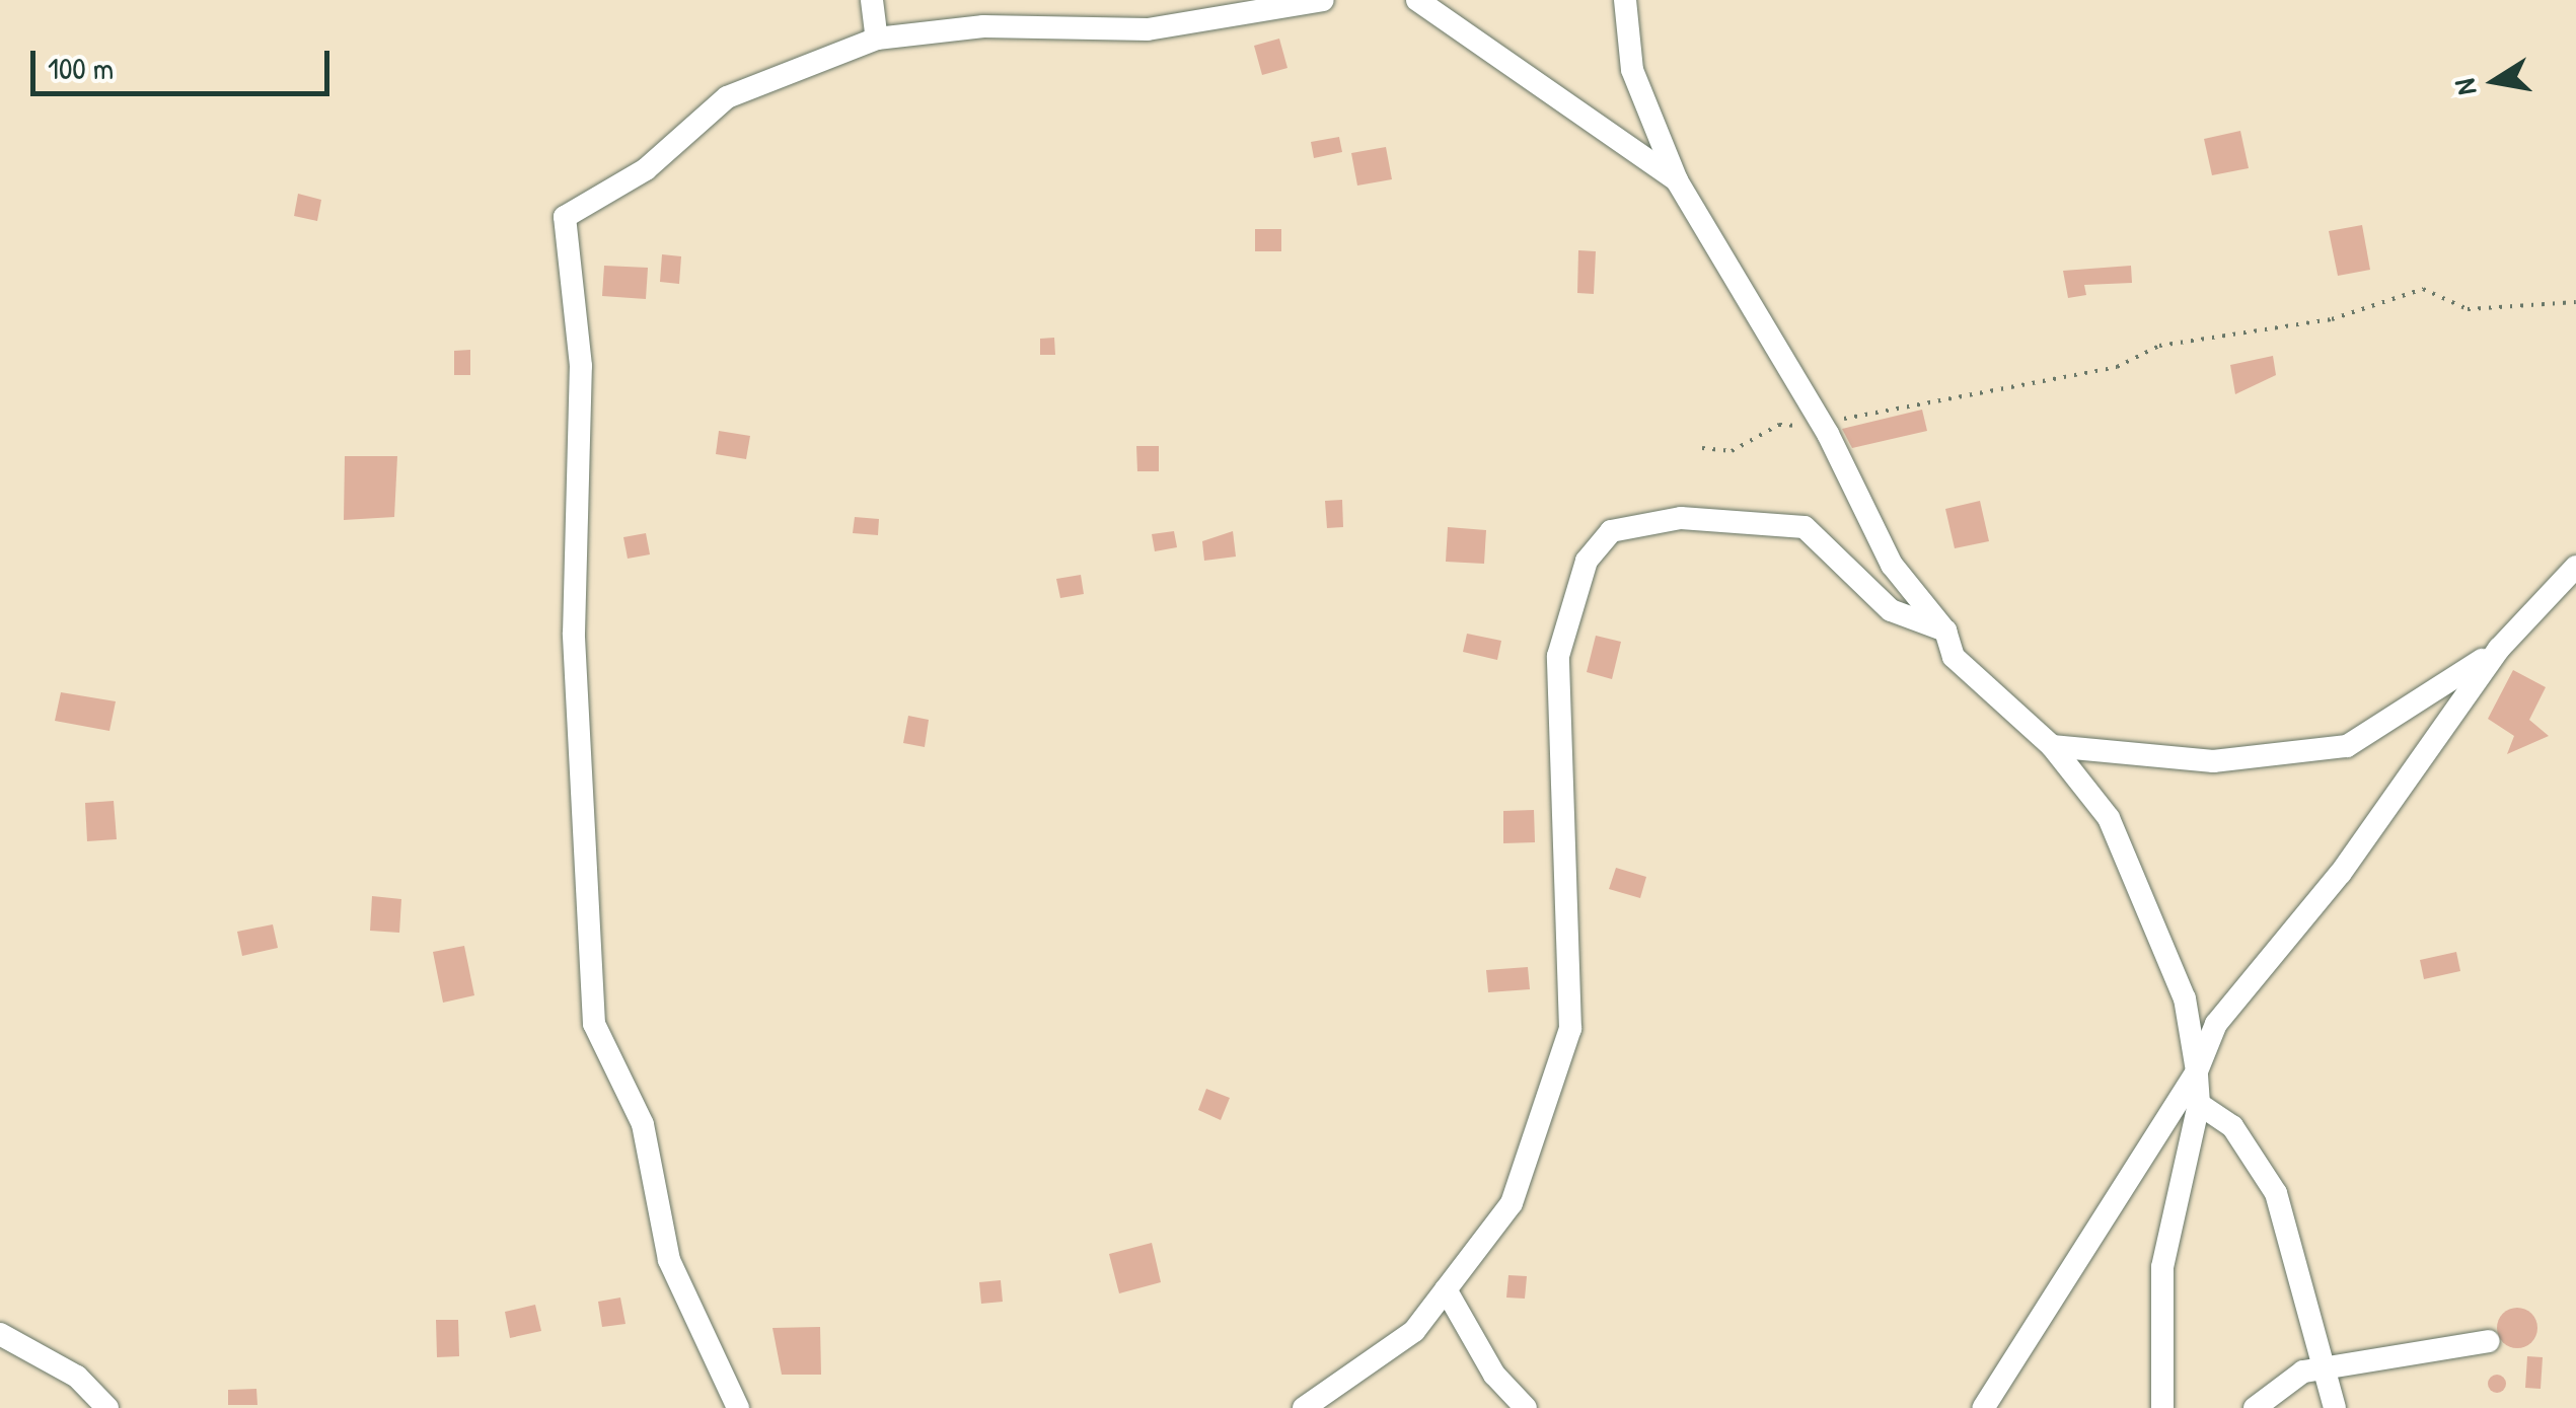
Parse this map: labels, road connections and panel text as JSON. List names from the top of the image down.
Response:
{
  "scale_bar": "100 m",
  "north": "left"
}
